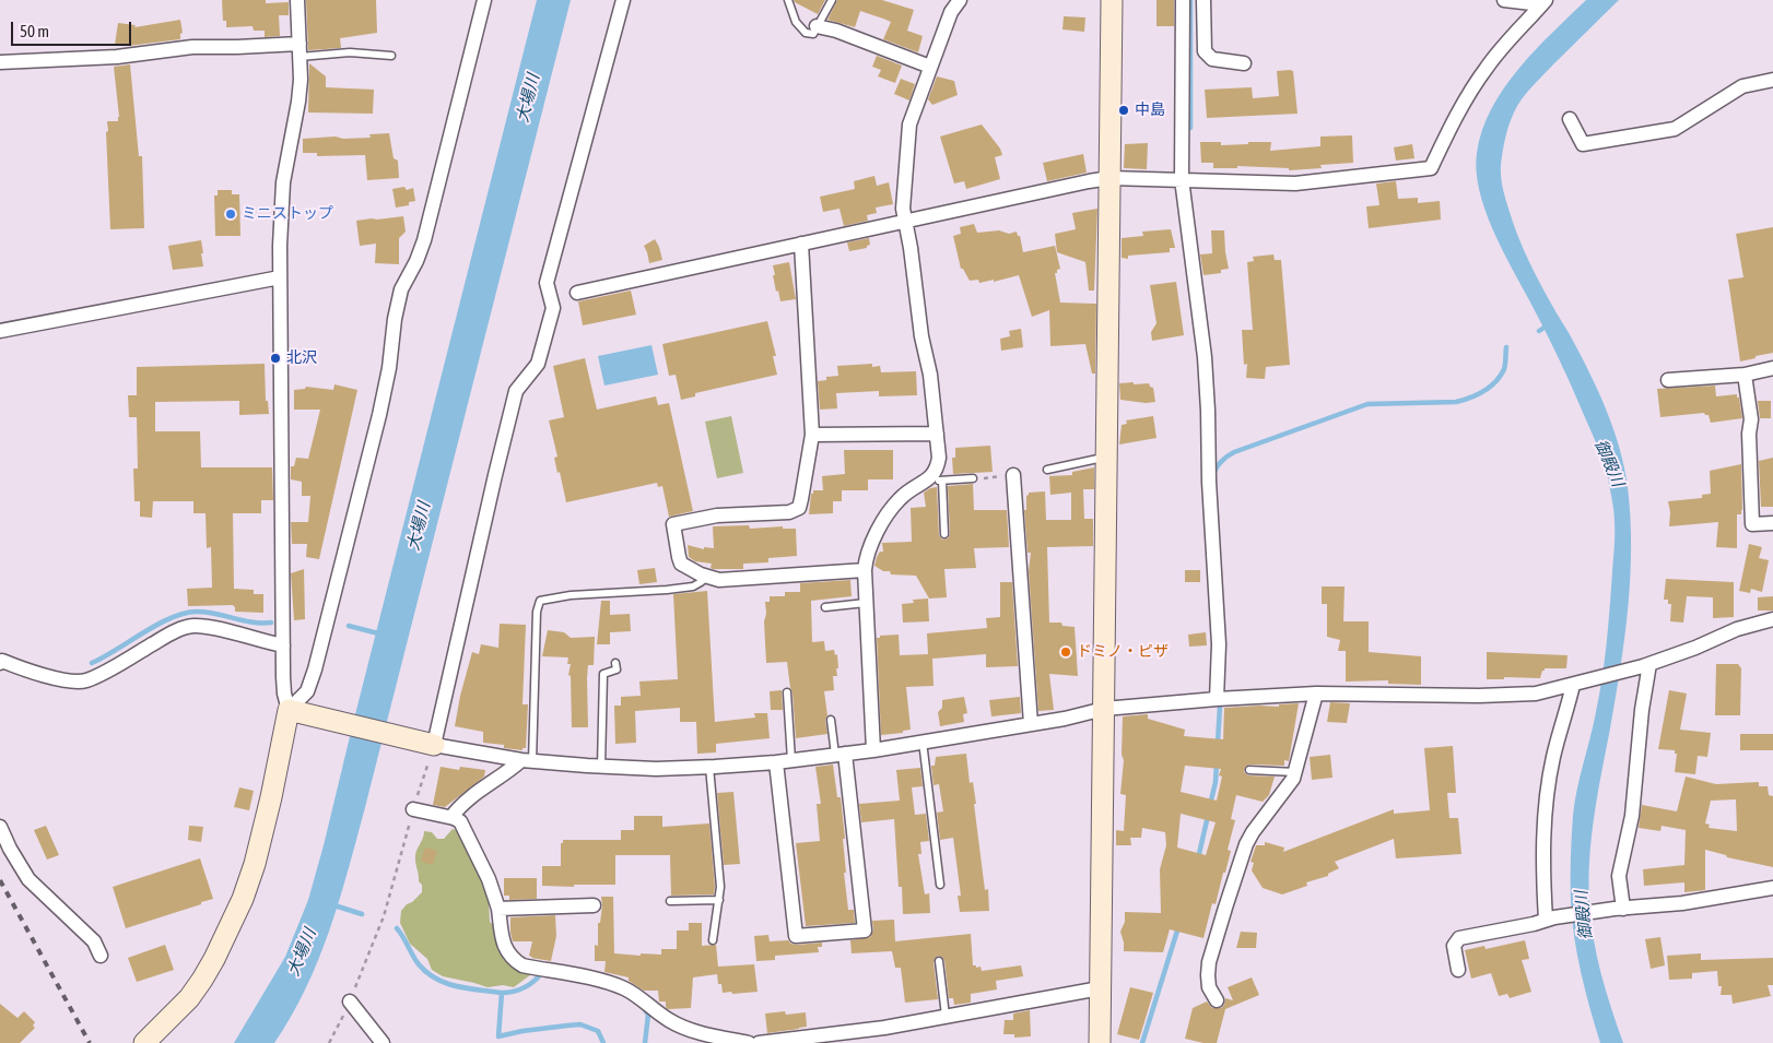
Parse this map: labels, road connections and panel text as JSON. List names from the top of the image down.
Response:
{
  "water": ["大場川", "御殿川"],
  "places": [
    "中島",
    "ミニストップ",
    "北沢",
    "ドミノ・ピザ"
  ],
  "scale_bar": "50 m"
}
